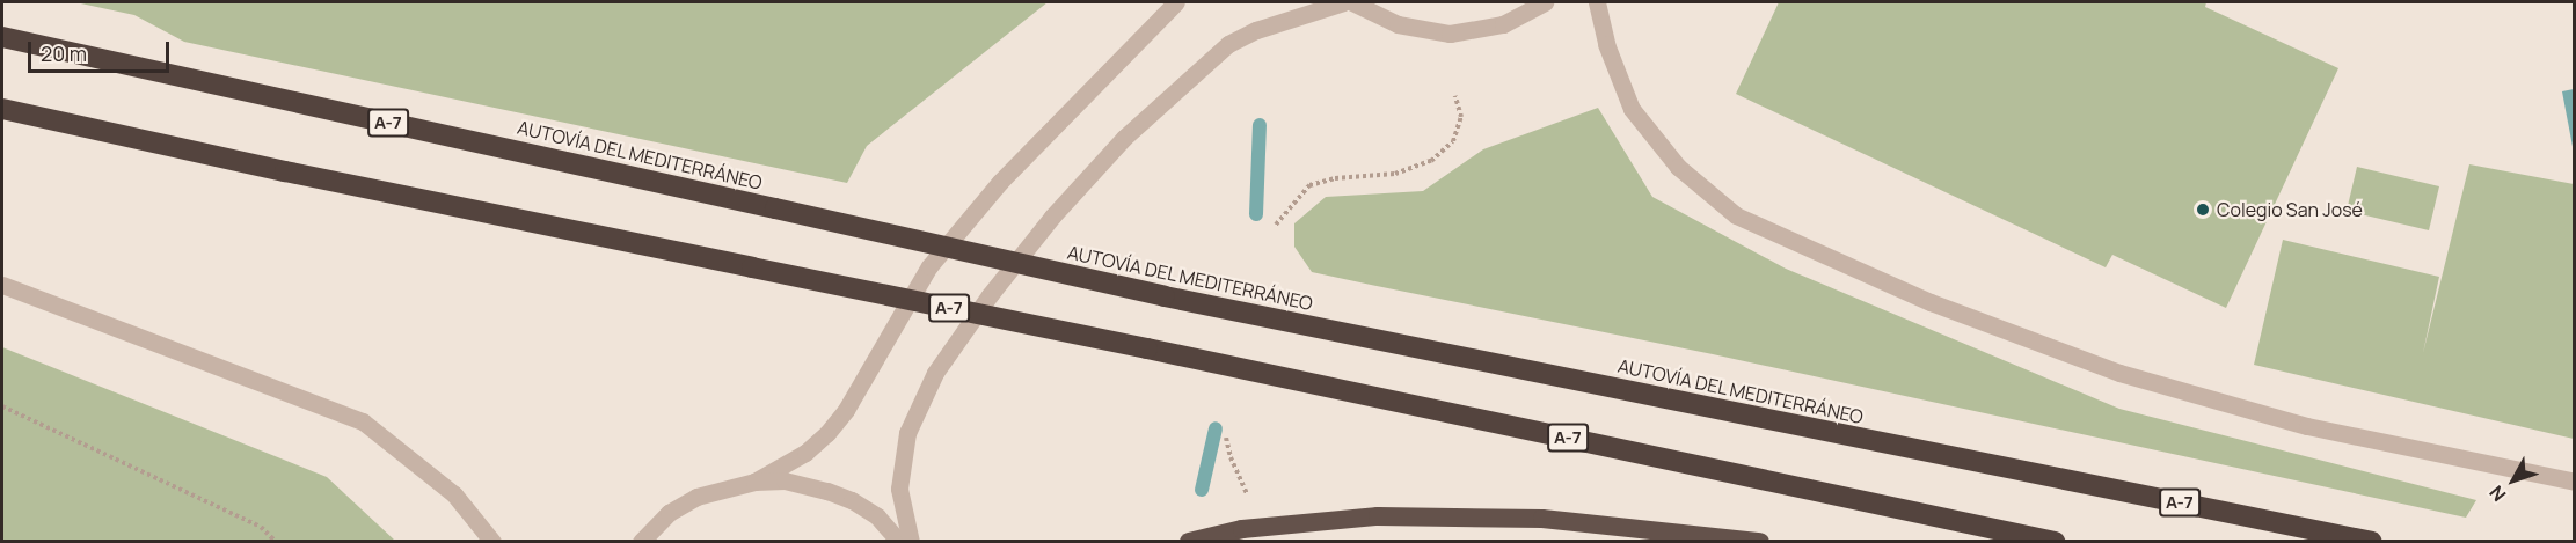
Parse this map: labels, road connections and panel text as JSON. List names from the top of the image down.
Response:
{
  "streets": {
    "highway": ["A-7", "AUTOVÍA DEL MEDITERRÁNEO"]
  },
  "places": ["Colegio San José"],
  "scale_bar": "20 m",
  "north": "bottom left"
}
